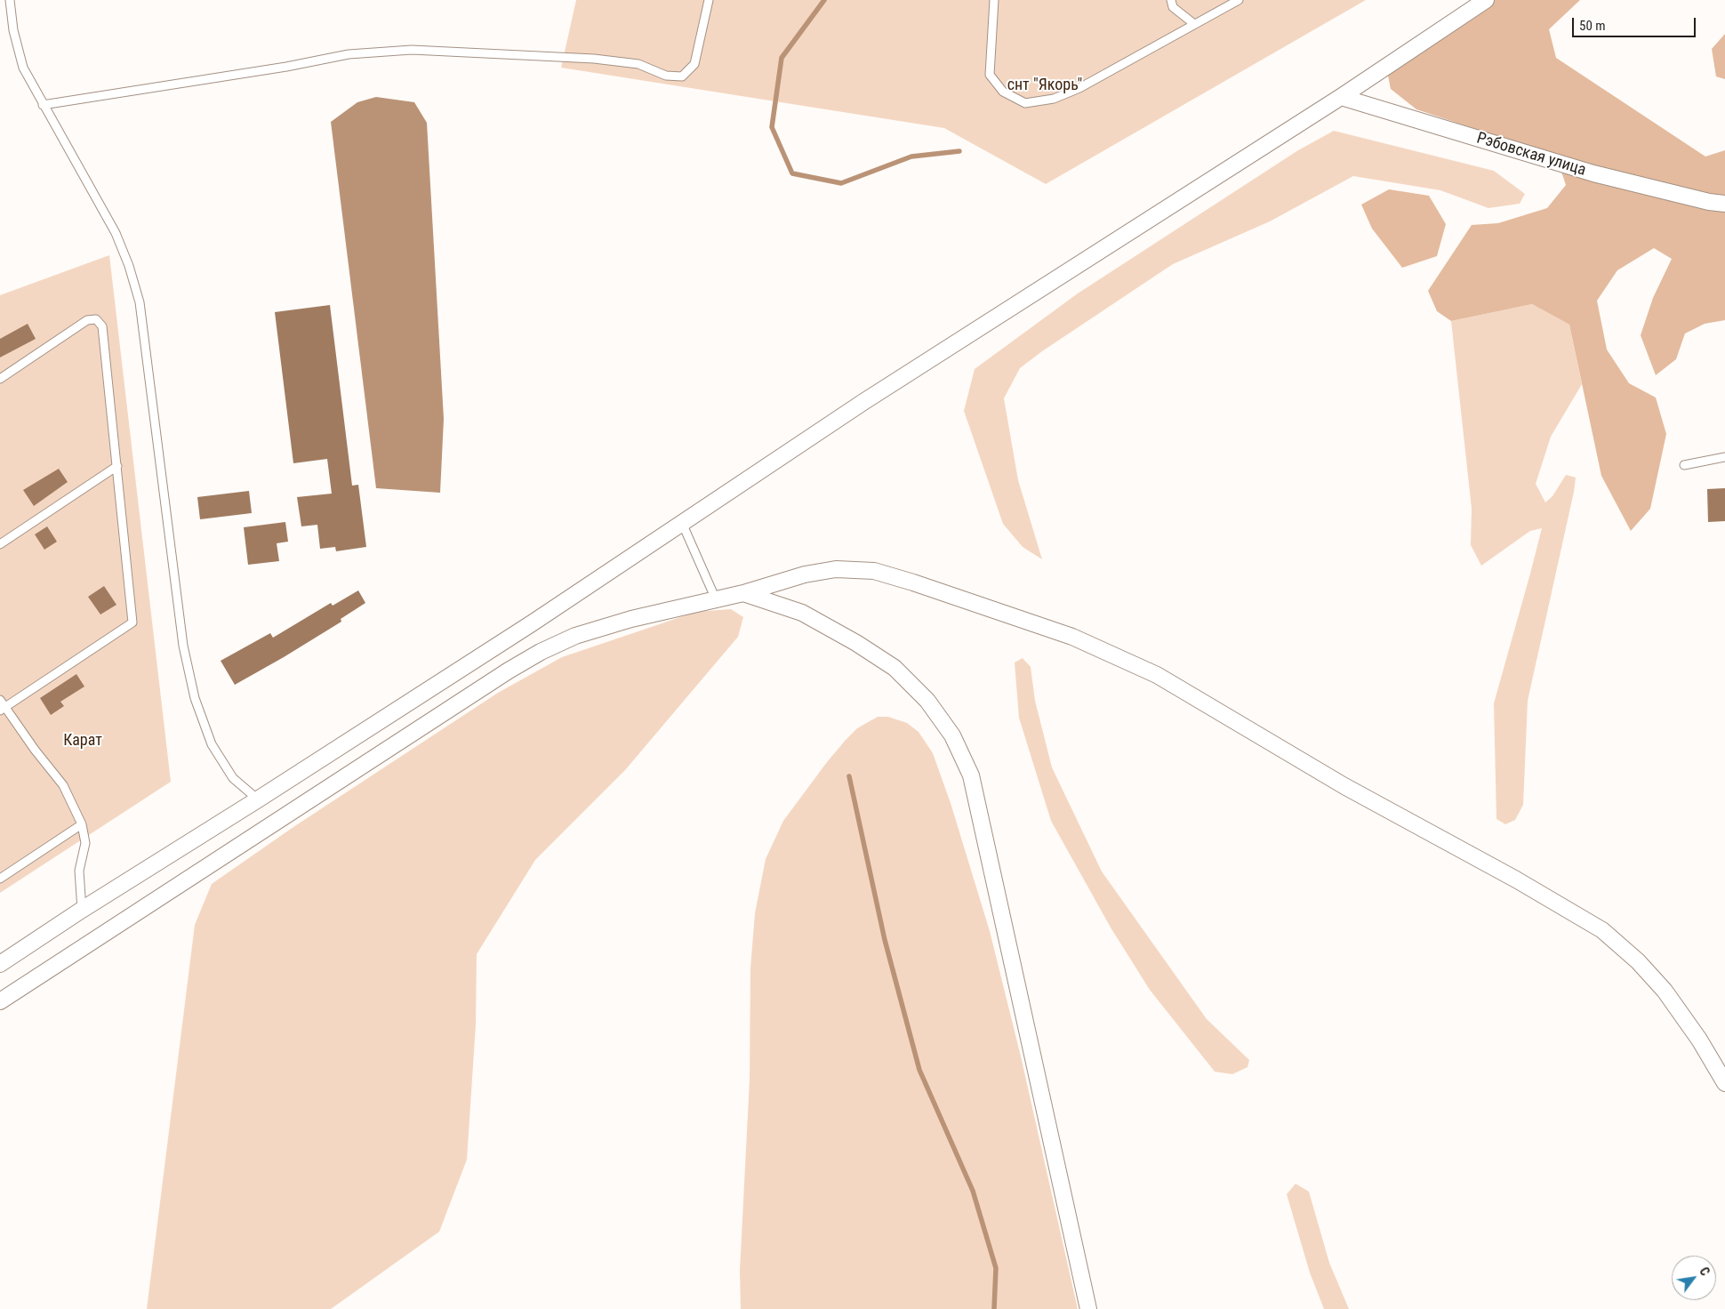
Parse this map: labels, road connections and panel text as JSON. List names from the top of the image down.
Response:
{
  "streets": {
    "street": ["Рэбовская улица"]
  },
  "parks": ["снт \"Якорь\"", "Карат"],
  "scale_bar": "50 m",
  "north": "top right"
}
